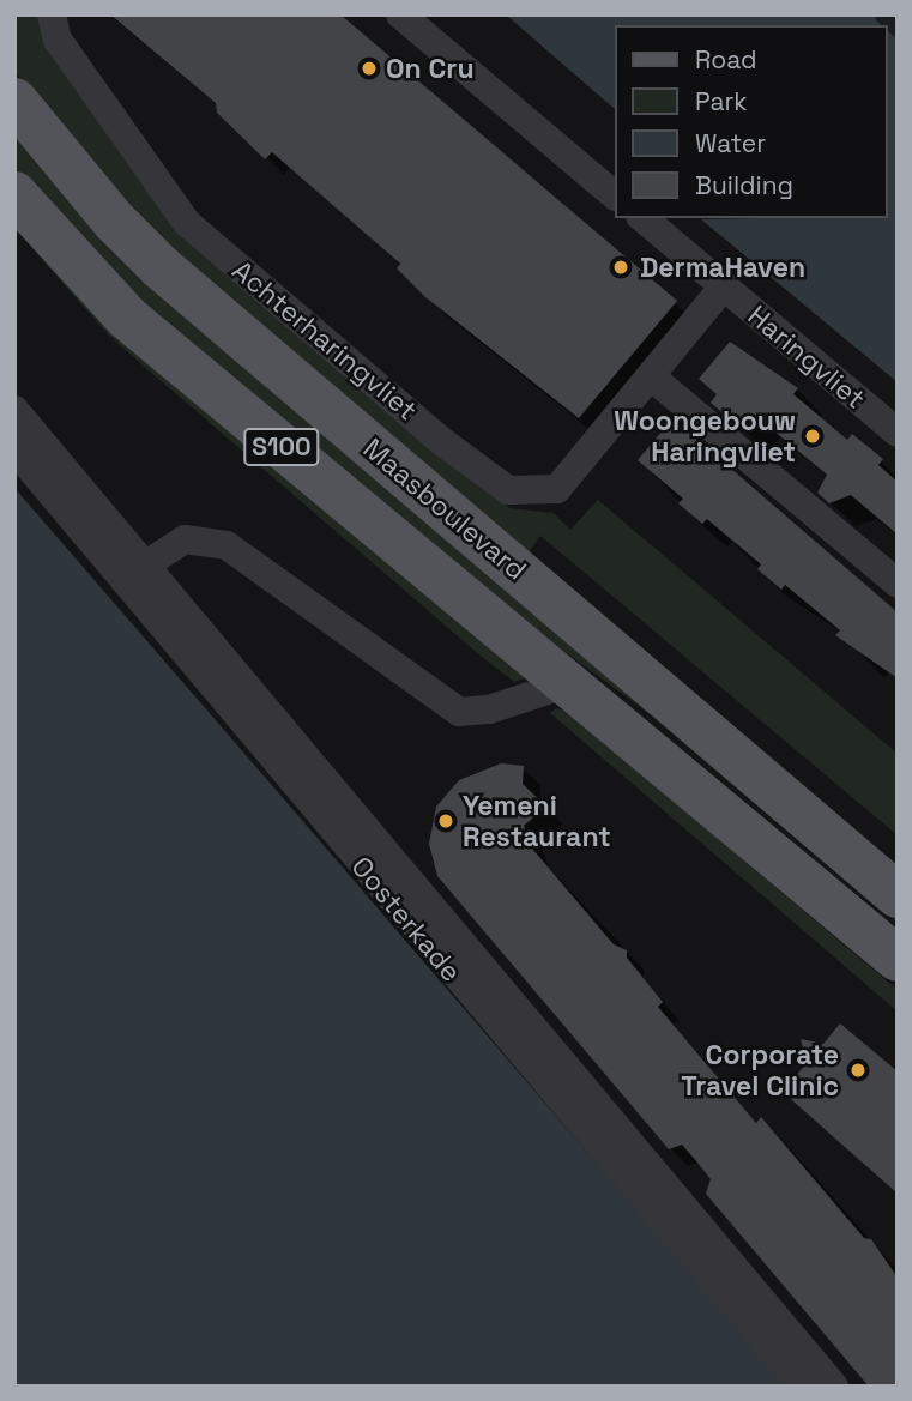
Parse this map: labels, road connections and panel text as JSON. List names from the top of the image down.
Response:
{
  "streets": {
    "main road": ["S100", "Maasboulevard"],
    "street": ["Achterharingvliet", "Haringvliet", "Oosterkade"]
  },
  "crossings": [
    ["Achterharingvliet", "Haringvliet"]
  ],
  "places": [
    "On Cru",
    "DermaHaven",
    "Woongebouw Haringvliet",
    "Yemeni Restaurant",
    "Corporate Travel Clinic"
  ],
  "legend": [
    "Road",
    "Park",
    "Water",
    "Building"
  ]
}
